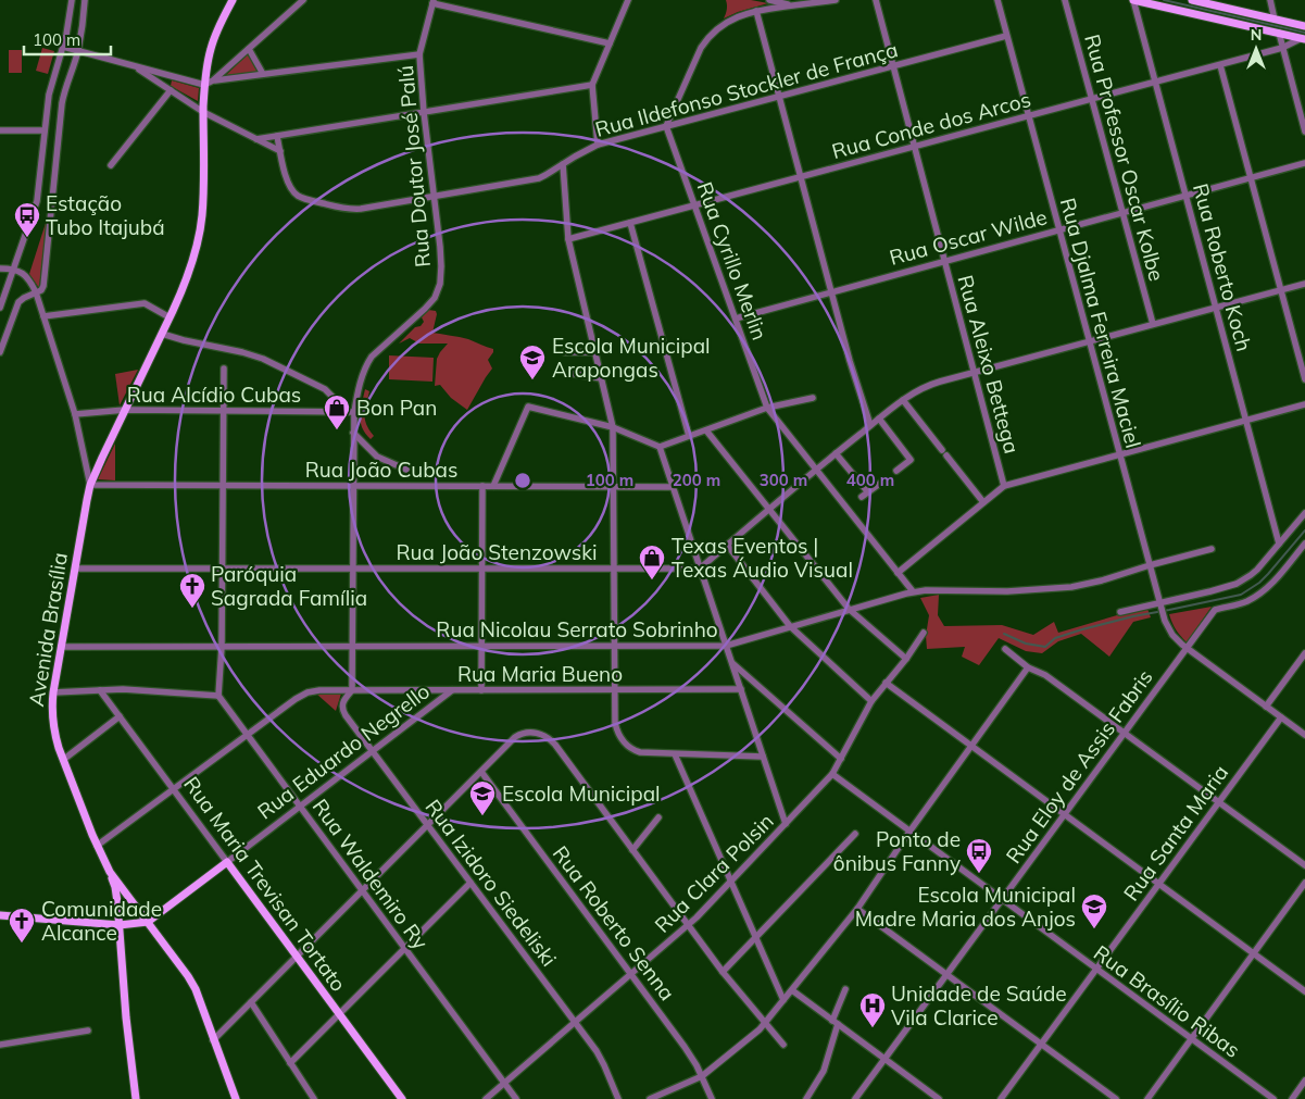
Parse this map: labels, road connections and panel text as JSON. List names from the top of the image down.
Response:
{
  "streets": {
    "main road": ["Avenida Brasília", "Rua Eduardo Negrello", "Rua Maria Trevisan Tortato"],
    "street": [
      "Rua Ildefonso Stockler de França",
      "Rua Conde dos Arcos",
      "Rua Professor Oscar Kolbe",
      "Rua Doutor José Palú",
      "Rua Oscar Wilde",
      "Rua Cyrillo Merlin",
      "Rua Roberto Koch",
      "Rua Djalma Ferreira Maciel",
      "Rua Aleixo Bettega",
      "Rua Alcídio Cubas",
      "Rua João Cubas",
      "Rua João Stenzowski",
      "Rua Nicolau Serrato Sobrinho",
      "Rua Maria Bueno",
      "Rua Eloy de Assis Fabris",
      "Rua Santa Maria",
      "Rua Clara Polsin",
      "Rua Waldemiro Ry",
      "Rua Izidoro Siedeliski",
      "Rua Roberto Senna",
      "Rua Brasílio Ribas"
    ]
  },
  "crossings": [
    ["Rua Ildefonso Stockler de França", "Rua Doutor José Palú"],
    ["Rua Ildefonso Stockler de França", "Rua Cyrillo Merlin"],
    ["Rua Ildefonso Stockler de França", "Rua Djalma Ferreira Maciel"],
    ["Rua Ildefonso Stockler de França", "Rua Aleixo Bettega"],
    ["Rua Conde dos Arcos", "Rua Professor Oscar Kolbe"],
    ["Rua Conde dos Arcos", "Rua Cyrillo Merlin"],
    ["Rua Conde dos Arcos", "Rua Roberto Koch"],
    ["Rua Conde dos Arcos", "Rua Djalma Ferreira Maciel"],
    ["Rua Conde dos Arcos", "Rua Aleixo Bettega"],
    ["Rua Professor Oscar Kolbe", "Rua Oscar Wilde"],
    ["Rua Doutor José Palú", "Rua Alcídio Cubas"],
    ["Rua Doutor José Palú", "Rua João Cubas"],
    ["Rua Doutor José Palú", "Rua João Stenzowski"],
    ["Rua Doutor José Palú", "Rua Nicolau Serrato Sobrinho"],
    ["Rua Doutor José Palú", "Rua Maria Bueno"],
    ["Rua Doutor José Palú", "Rua Izidoro Siedeliski"],
    ["Rua Oscar Wilde", "Rua Cyrillo Merlin"],
    ["Rua Oscar Wilde", "Rua Roberto Koch"],
    ["Rua Oscar Wilde", "Rua Djalma Ferreira Maciel"],
    ["Rua Oscar Wilde", "Rua Aleixo Bettega"],
    ["Rua Cyrillo Merlin", "Rua Nicolau Serrato Sobrinho"],
    ["Rua Djalma Ferreira Maciel", "Rua Nicolau Serrato Sobrinho"],
    ["Rua Djalma Ferreira Maciel", "Rua Eloy de Assis Fabris"],
    ["Rua Djalma Ferreira Maciel", "Rua Santa Maria"],
    ["Rua Alcídio Cubas", "Avenida Brasília"],
    ["Rua João Cubas", "Avenida Brasília"],
    ["Rua João Stenzowski", "Avenida Brasília"],
    ["Avenida Brasília", "Rua Nicolau Serrato Sobrinho"],
    ["Avenida Brasília", "Rua Maria Bueno"],
    ["Avenida Brasília", "Rua Eduardo Negrello"],
    ["Rua Maria Bueno", "Rua Eduardo Negrello"],
    ["Rua Maria Bueno", "Rua Waldemiro Ry"],
    ["Rua Maria Bueno", "Rua Izidoro Siedeliski"],
    ["Rua Maria Bueno", "Rua Maria Trevisan Tortato"],
    ["Rua Eduardo Negrello", "Rua Waldemiro Ry"],
    ["Rua Eduardo Negrello", "Rua Izidoro Siedeliski"],
    ["Rua Eduardo Negrello", "Rua Maria Trevisan Tortato"],
    ["Rua Eloy de Assis Fabris", "Rua Brasílio Ribas"],
    ["Rua Santa Maria", "Rua Brasílio Ribas"],
    ["Rua Clara Polsin", "Rua Waldemiro Ry"],
    ["Rua Clara Polsin", "Rua Izidoro Siedeliski"],
    ["Rua Clara Polsin", "Rua Roberto Senna"],
    ["Rua Clara Polsin", "Rua Brasílio Ribas"]
  ],
  "places": {
    "bus stop": ["Estação Tubo Itajubá", "Ponto de ônibus Fanny"],
    "school or university": ["Escola Municipal Arapongas", "Escola Municipal", "Escola Municipal Madre Maria dos Anjos"],
    "shop": ["Bon Pan", "Texas Eventos | Texas Áudio Visual"],
    "church": ["Paróquia Sagrada Família", "Comunidade Alcance"],
    "hospital": ["Unidade de Saúde Vila Clarice"]
  },
  "scale_bar": "100 m",
  "north": "top",
  "rings": [
    "100 m",
    "200 m",
    "300 m",
    "400 m"
  ]
}
